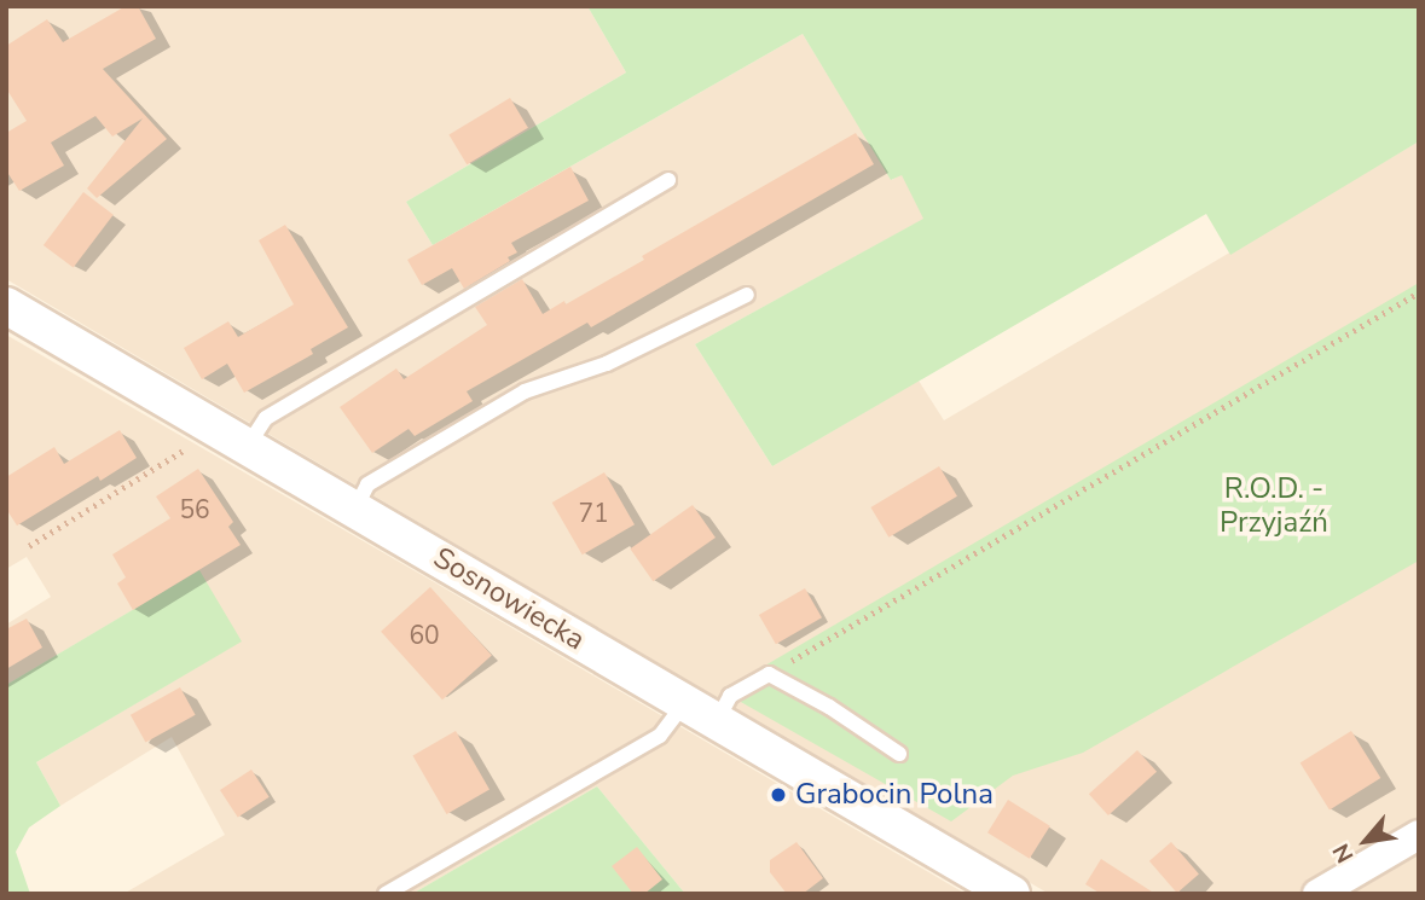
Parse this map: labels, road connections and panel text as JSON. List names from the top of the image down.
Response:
{
  "streets": {
    "street": ["Sosnowiecka"]
  },
  "parks": ["R.O.D. - Przyjaźń"],
  "places": ["Grabocin Polna"],
  "house_numbers": ["56", "71", "60"],
  "north": "bottom left"
}
